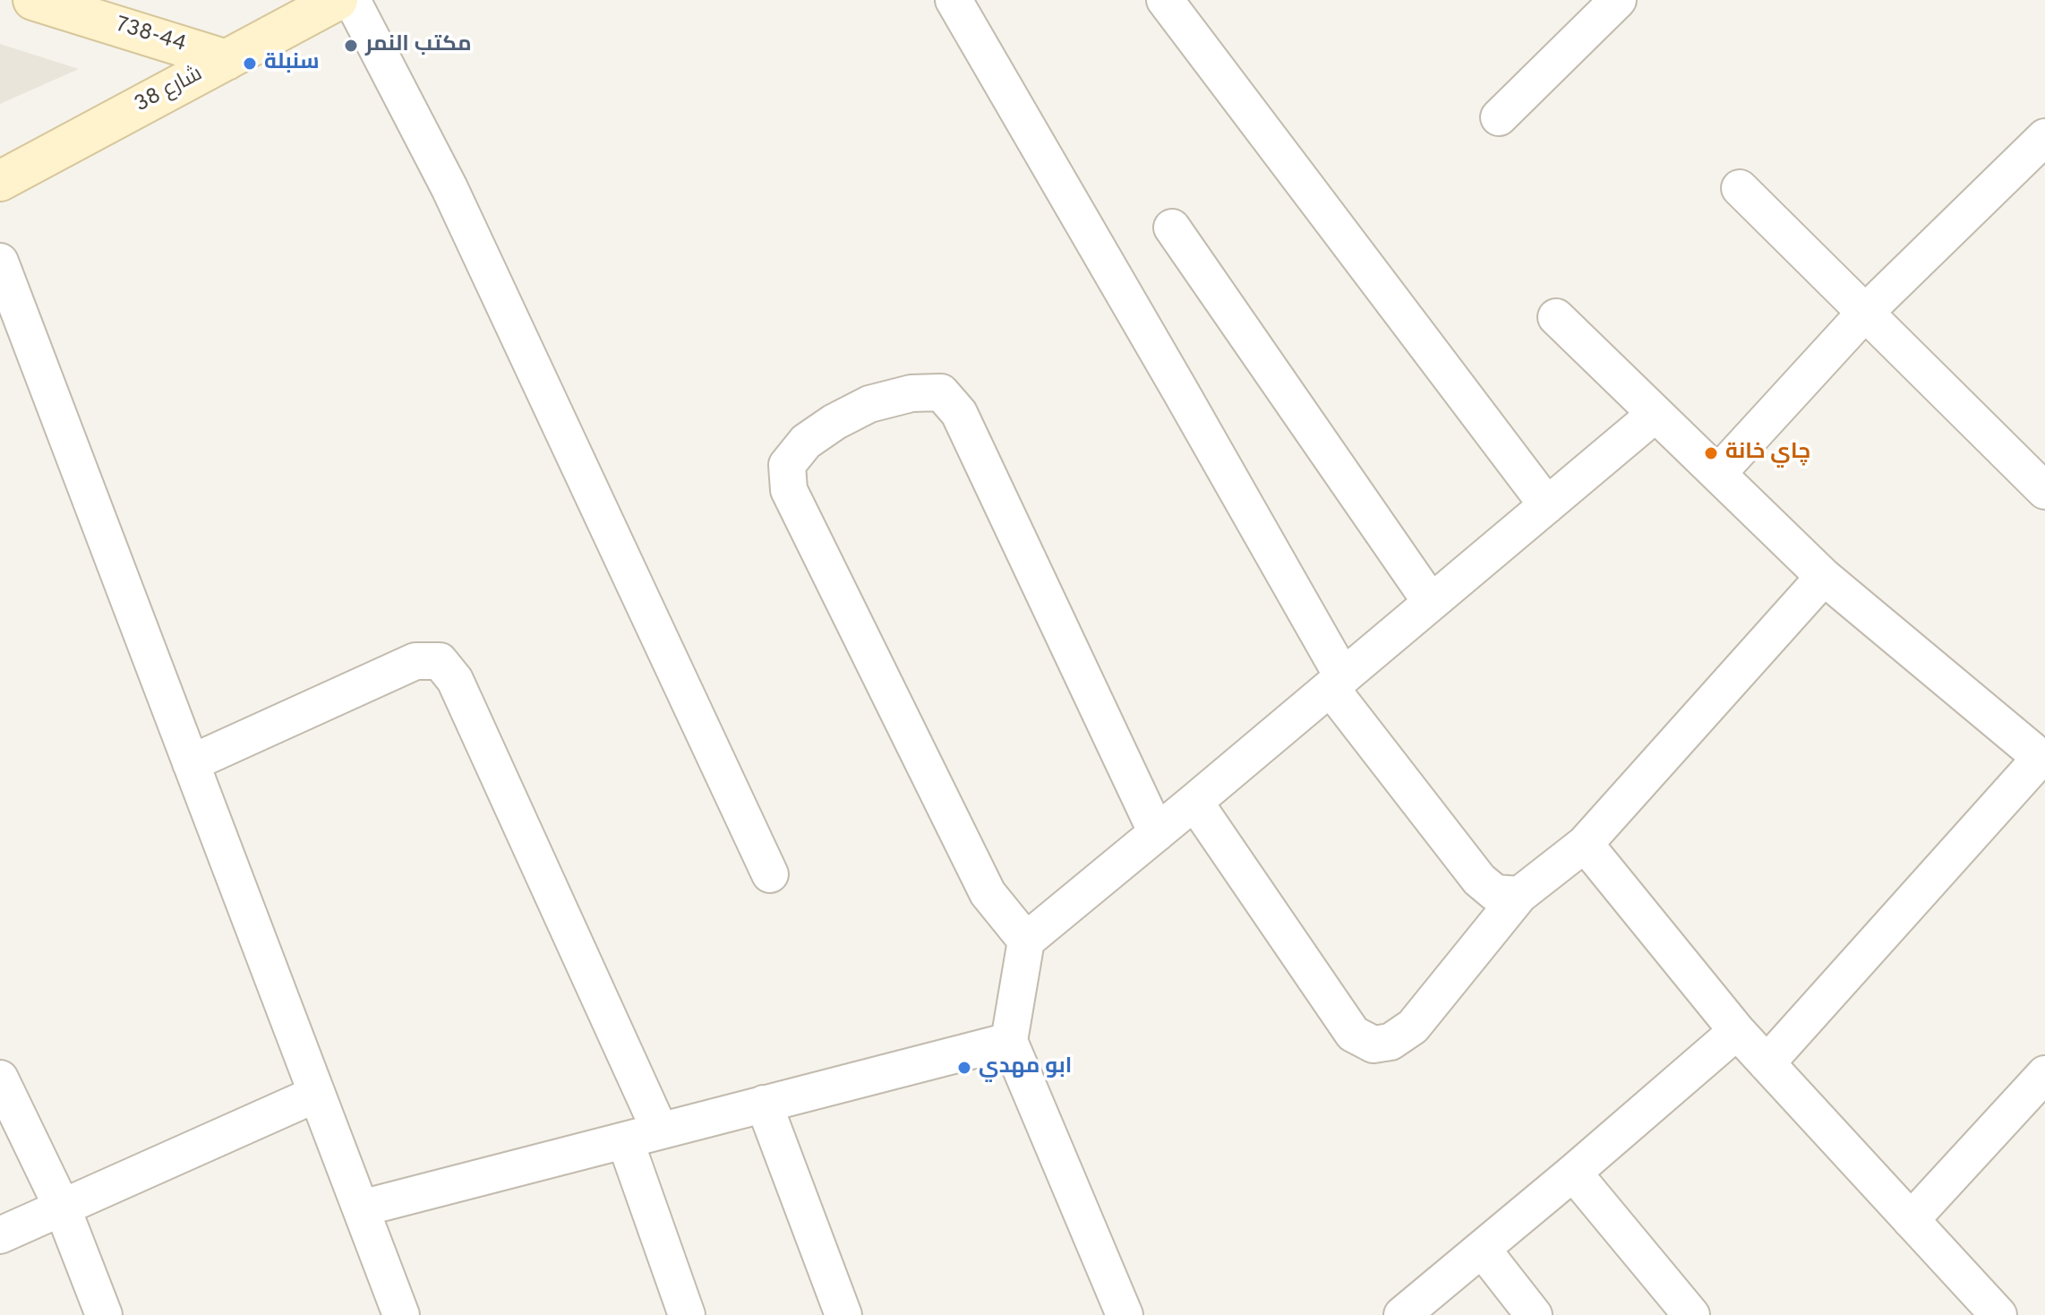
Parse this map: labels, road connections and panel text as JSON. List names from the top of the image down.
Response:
{
  "streets": {
    "street": ["738-44", "شارع 38"]
  },
  "crossings": [
    ["738-44", "شارع 38"]
  ],
  "places": [
    "مكتب النمر",
    "سنبلة",
    "چاي خانة",
    "ابو مهدي"
  ]
}
